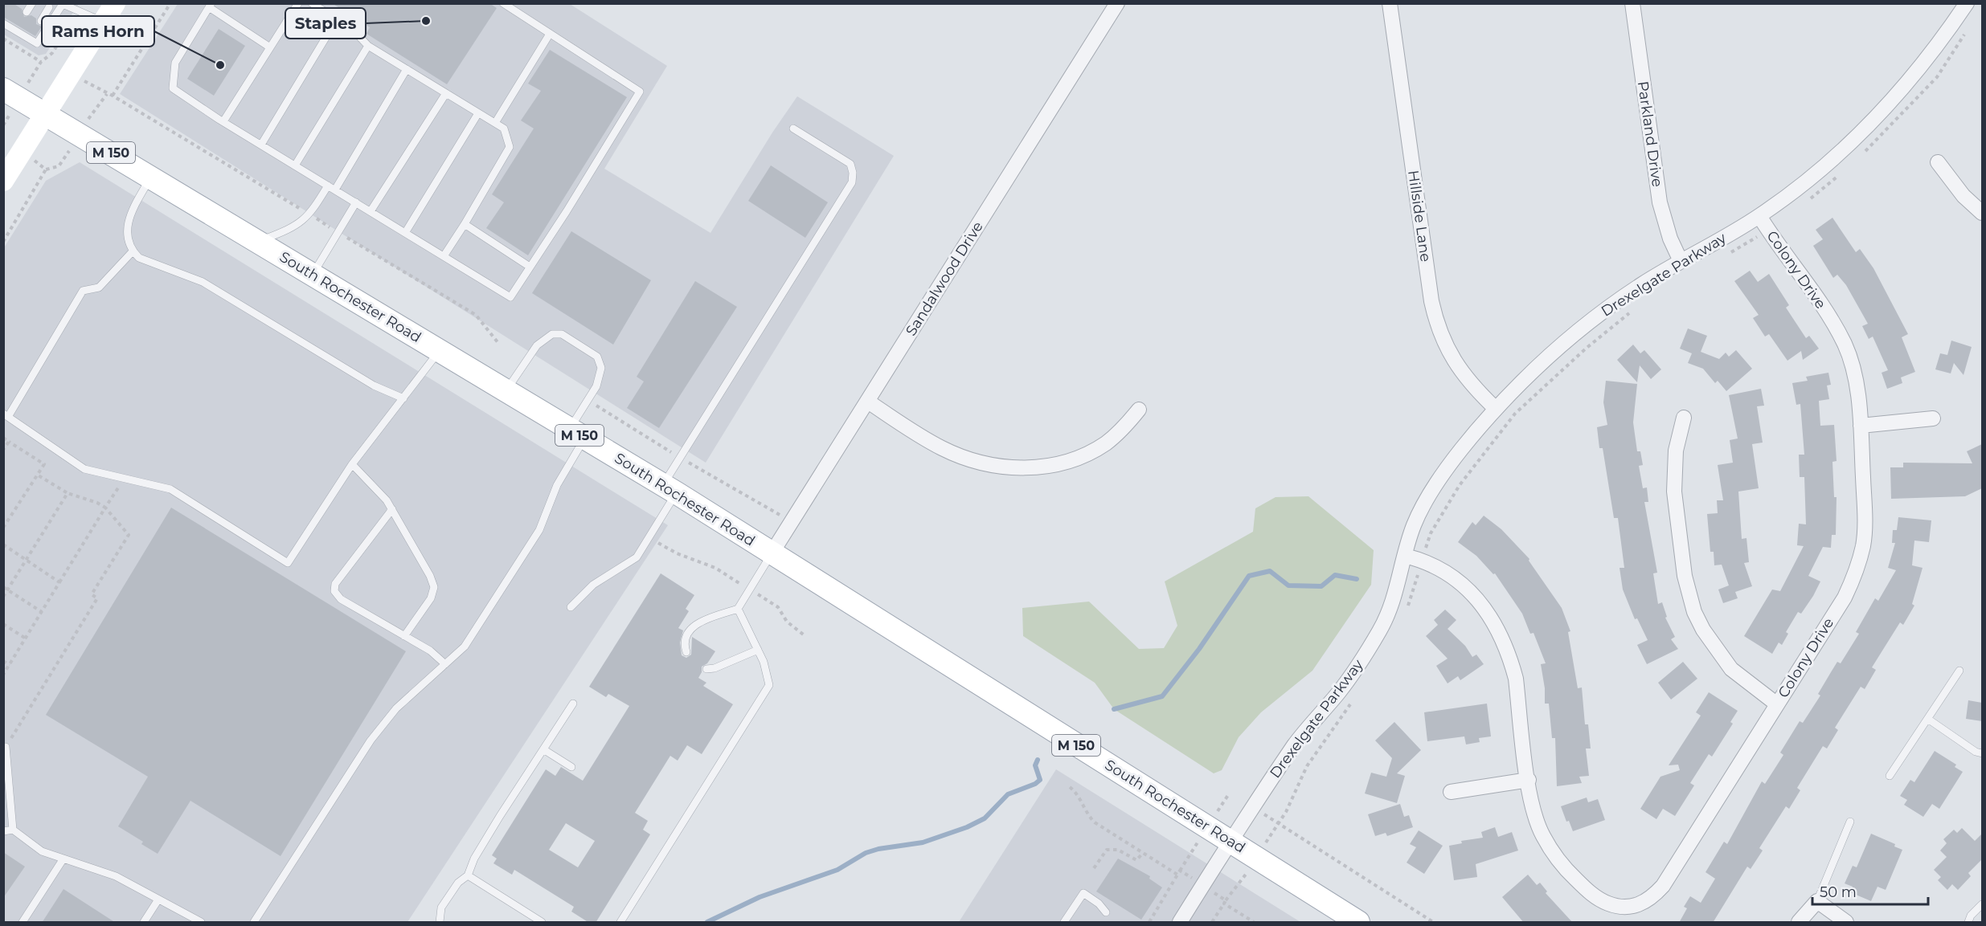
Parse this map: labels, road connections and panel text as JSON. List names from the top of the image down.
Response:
{
  "streets": {
    "main road": ["M 150", "South Rochester Road"],
    "street": [
      "Parkland Drive",
      "Hillside Lane",
      "Colony Drive",
      "Drexelgate Parkway",
      "Sandalwood Drive"
    ]
  },
  "crossings": [
    ["Parkland Drive", "Drexelgate Parkway"],
    ["Hillside Lane", "Drexelgate Parkway"],
    ["Colony Drive", "Drexelgate Parkway"],
    ["Drexelgate Parkway", "South Rochester Road"],
    ["Sandalwood Drive", "South Rochester Road"]
  ],
  "places": ["Staples", "Rams Horn"],
  "scale_bar": "50 m"
}
